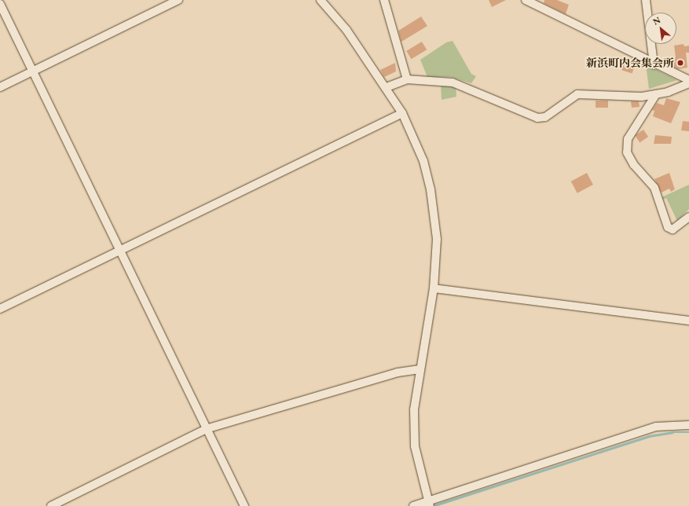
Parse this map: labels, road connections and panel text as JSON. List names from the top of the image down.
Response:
{
  "places": ["新浜町内会集会所"],
  "north": "top left"
}
